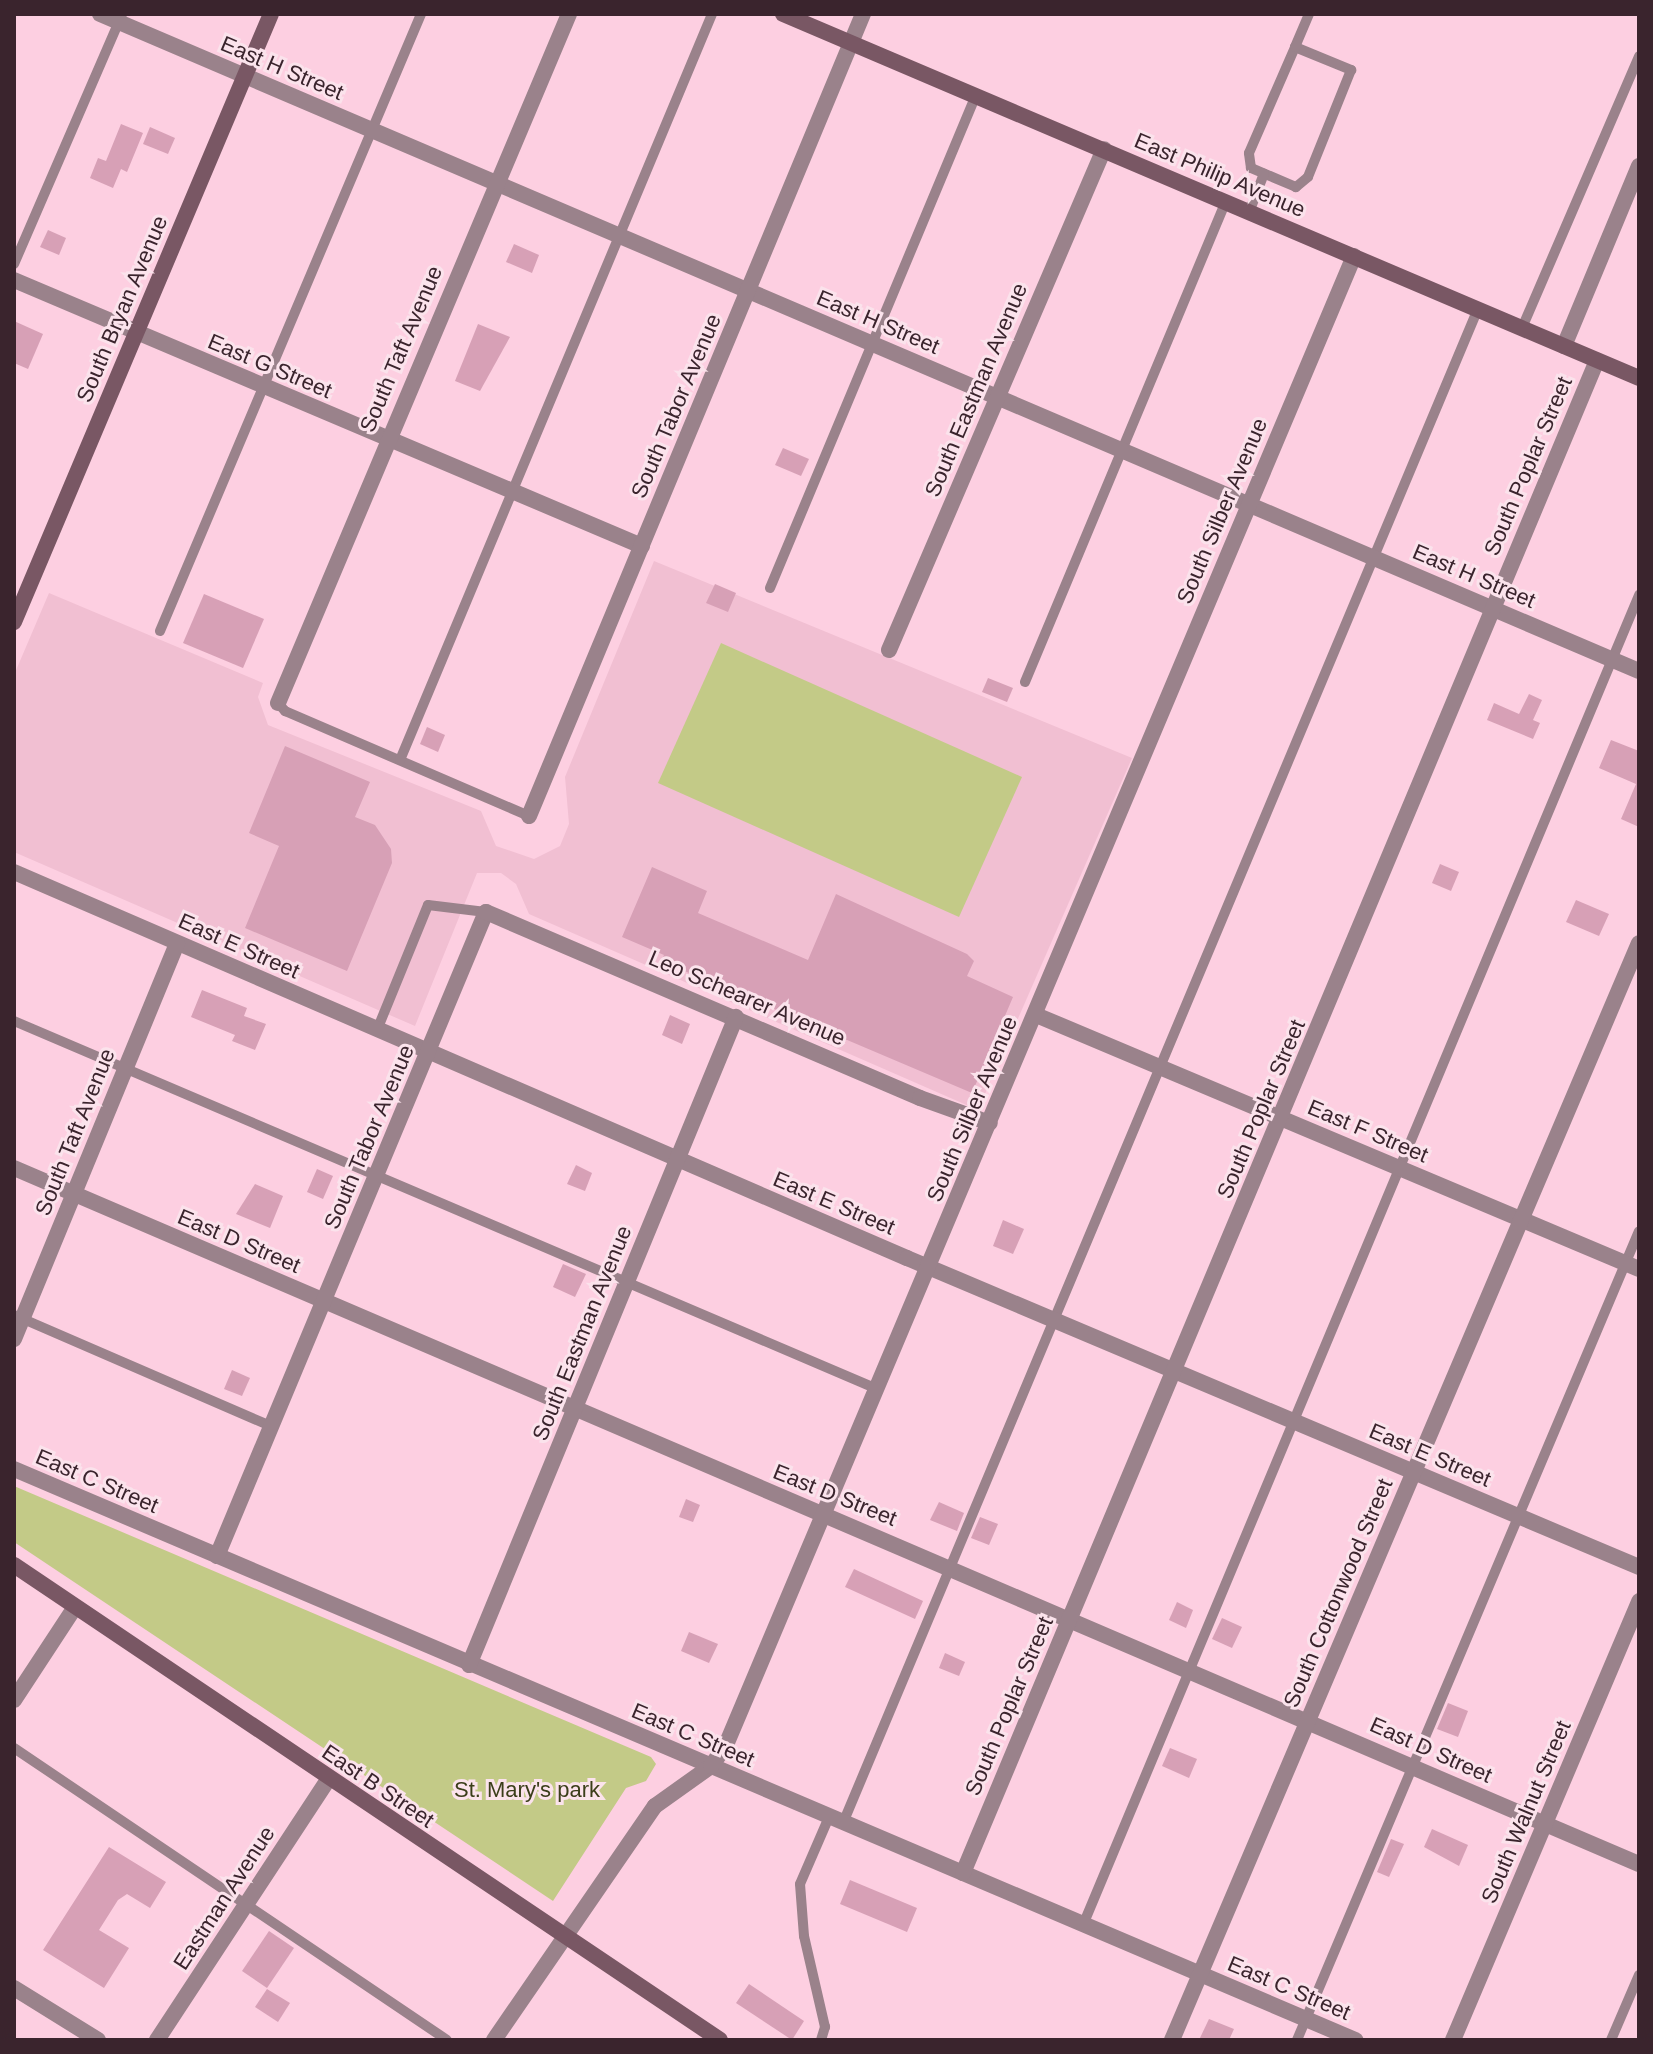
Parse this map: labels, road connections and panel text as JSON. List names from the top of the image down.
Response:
{
  "streets": {
    "main road": ["East Philip Avenue", "South Bryan Avenue", "East B Street"],
    "street": [
      "East H Street",
      "South Taft Avenue",
      "East G Street",
      "South Eastman Avenue",
      "South Tabor Avenue",
      "South Poplar Street",
      "South Silber Avenue",
      "East E Street",
      "Leo Schearer Avenue",
      "East F Street",
      "East D Street",
      "East C Street",
      "South Cottonwood Street",
      "South Walnut Street",
      "Eastman Avenue"
    ]
  },
  "crossings": [
    ["East H Street", "South Bryan Avenue"],
    ["East H Street", "South Taft Avenue"],
    ["East H Street", "South Eastman Avenue"],
    ["East H Street", "South Tabor Avenue"],
    ["East H Street", "South Poplar Street"],
    ["East H Street", "South Silber Avenue"],
    ["East Philip Avenue", "South Eastman Avenue"],
    ["East Philip Avenue", "South Tabor Avenue"],
    ["East Philip Avenue", "South Poplar Street"],
    ["East Philip Avenue", "South Silber Avenue"],
    ["South Bryan Avenue", "East G Street"],
    ["South Taft Avenue", "East G Street"],
    ["South Taft Avenue", "East E Street"],
    ["South Taft Avenue", "East D Street"],
    ["East G Street", "South Tabor Avenue"],
    ["South Eastman Avenue", "East E Street"],
    ["South Eastman Avenue", "Leo Schearer Avenue"],
    ["South Eastman Avenue", "East D Street"],
    ["South Eastman Avenue", "East C Street"],
    ["South Tabor Avenue", "East E Street"],
    ["South Tabor Avenue", "Leo Schearer Avenue"],
    ["South Tabor Avenue", "East D Street"],
    ["South Tabor Avenue", "East C Street"],
    ["South Poplar Street", "East E Street"],
    ["South Poplar Street", "East F Street"],
    ["South Poplar Street", "East D Street"],
    ["South Poplar Street", "East C Street"],
    ["South Silber Avenue", "East E Street"],
    ["South Silber Avenue", "Leo Schearer Avenue"],
    ["South Silber Avenue", "East F Street"],
    ["South Silber Avenue", "East D Street"],
    ["South Silber Avenue", "East C Street"],
    ["South Silber Avenue", "East B Street"],
    ["East E Street", "South Cottonwood Street"],
    ["East F Street", "South Cottonwood Street"],
    ["East D Street", "South Cottonwood Street"],
    ["East D Street", "South Walnut Street"],
    ["East C Street", "South Cottonwood Street"],
    ["East B Street", "Eastman Avenue"]
  ],
  "parks": ["St. Mary's park"]
}
